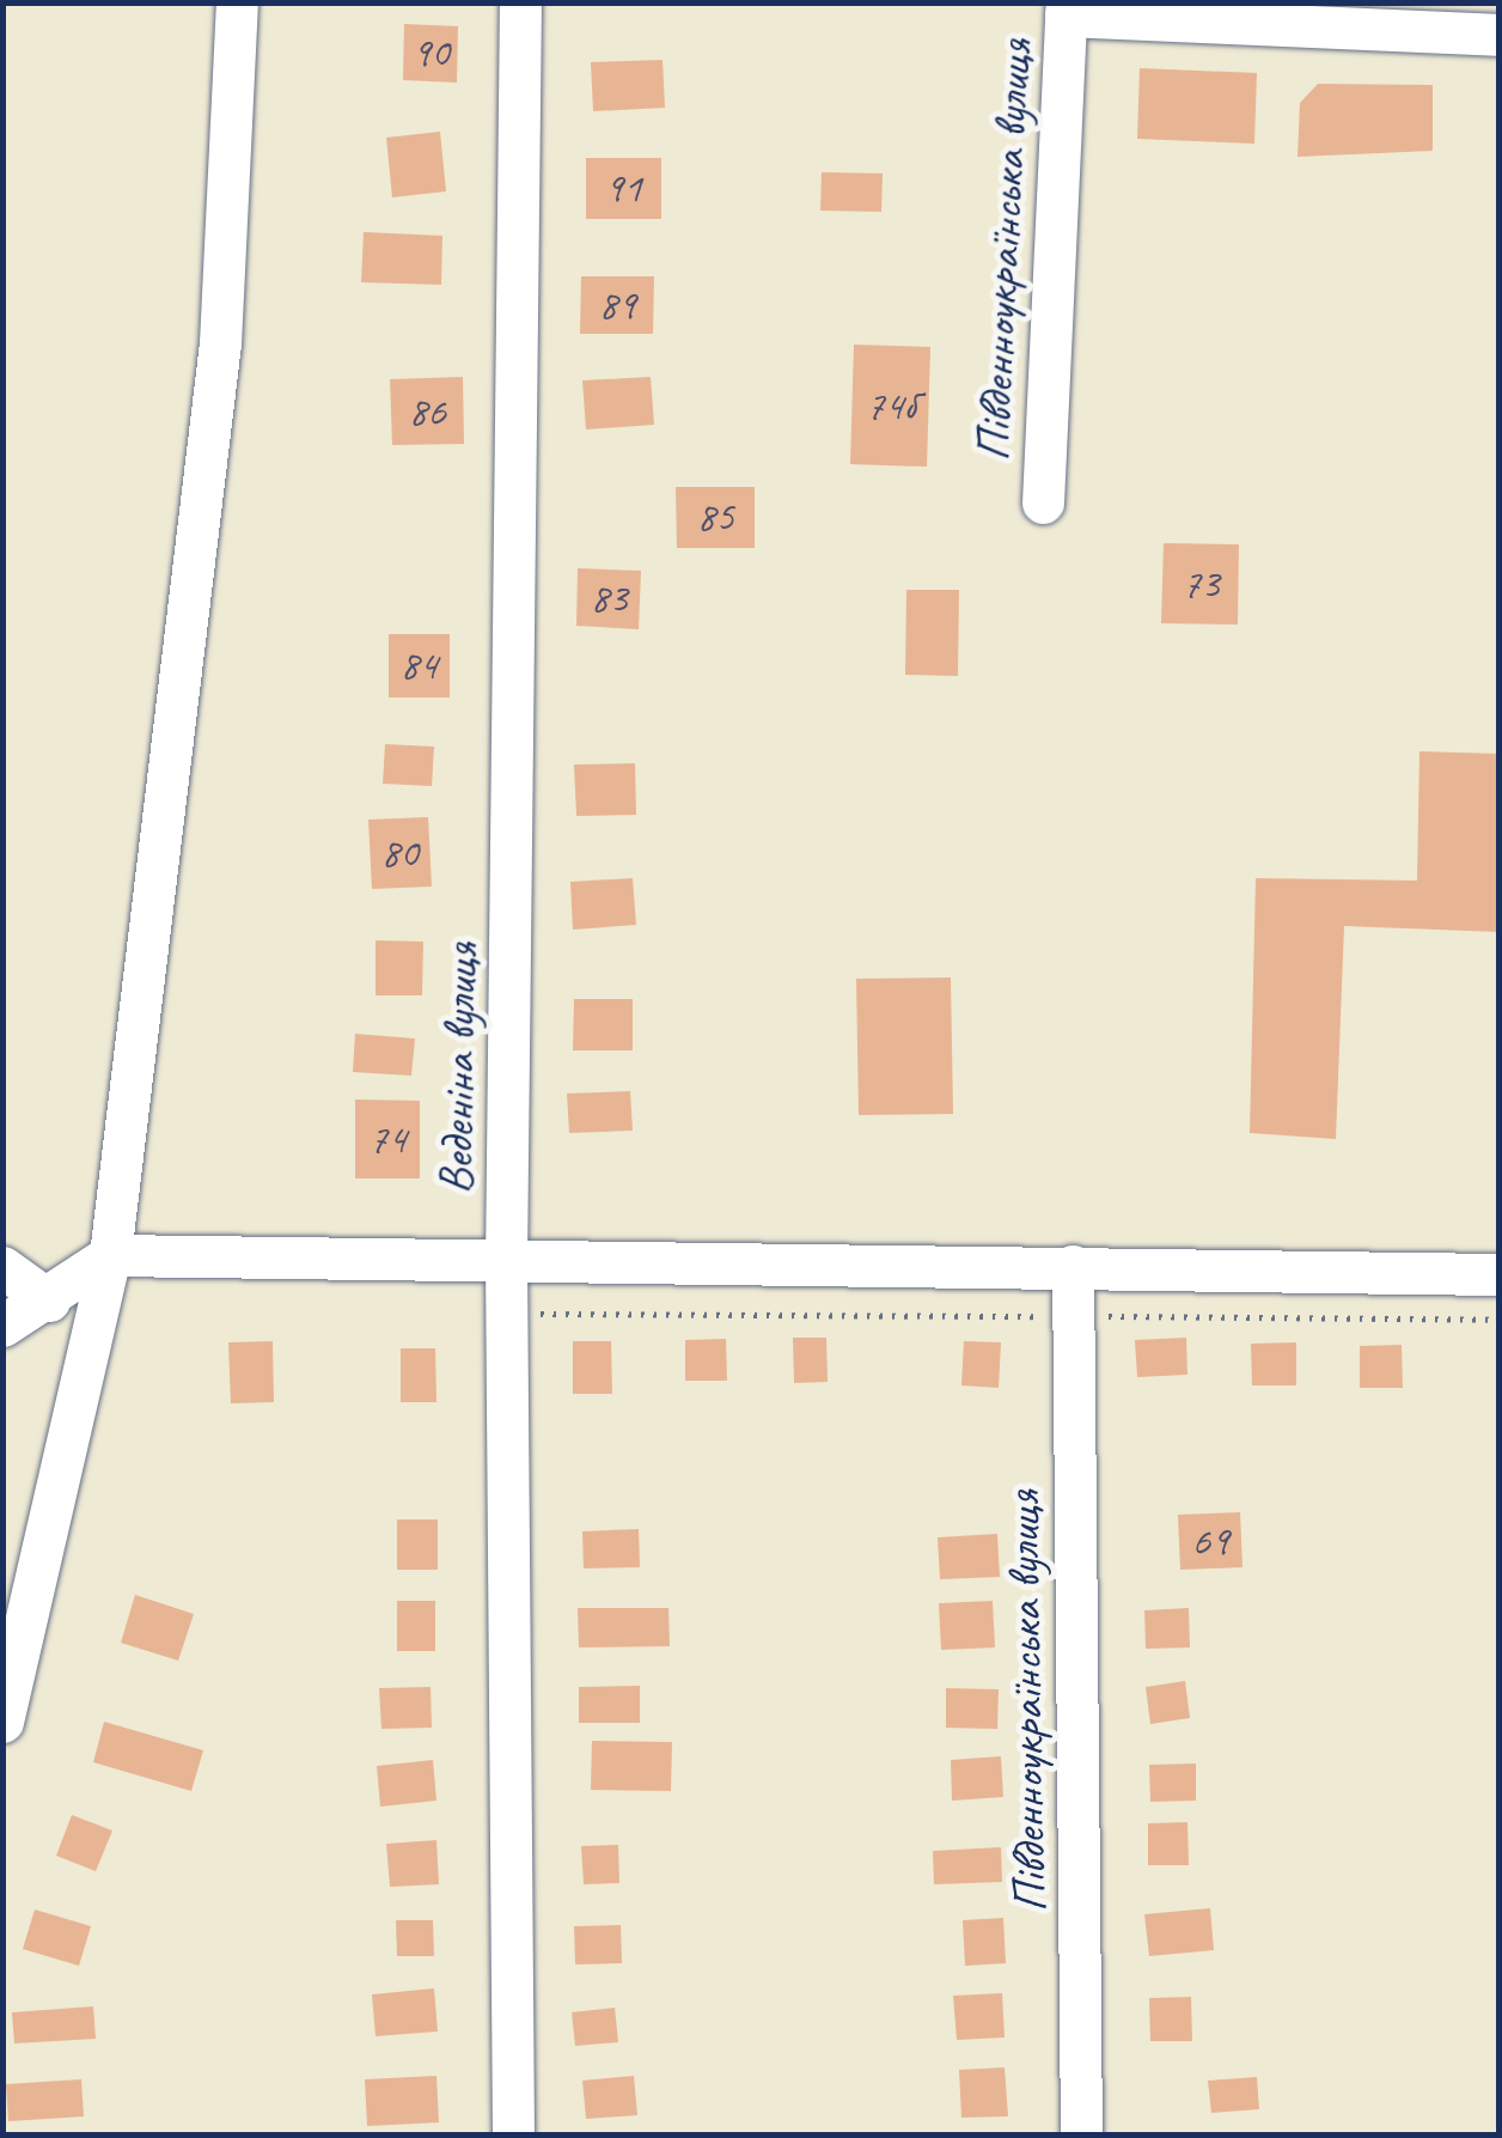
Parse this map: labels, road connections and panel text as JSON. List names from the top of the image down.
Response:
{
  "streets": {
    "street": ["Південноукраїнська вулиця", "Веденіна вулиця"]
  },
  "house_numbers": [
    "90",
    "91",
    "89",
    "74б",
    "86",
    "85",
    "73",
    "83",
    "84",
    "80",
    "74",
    "69"
  ]
}
